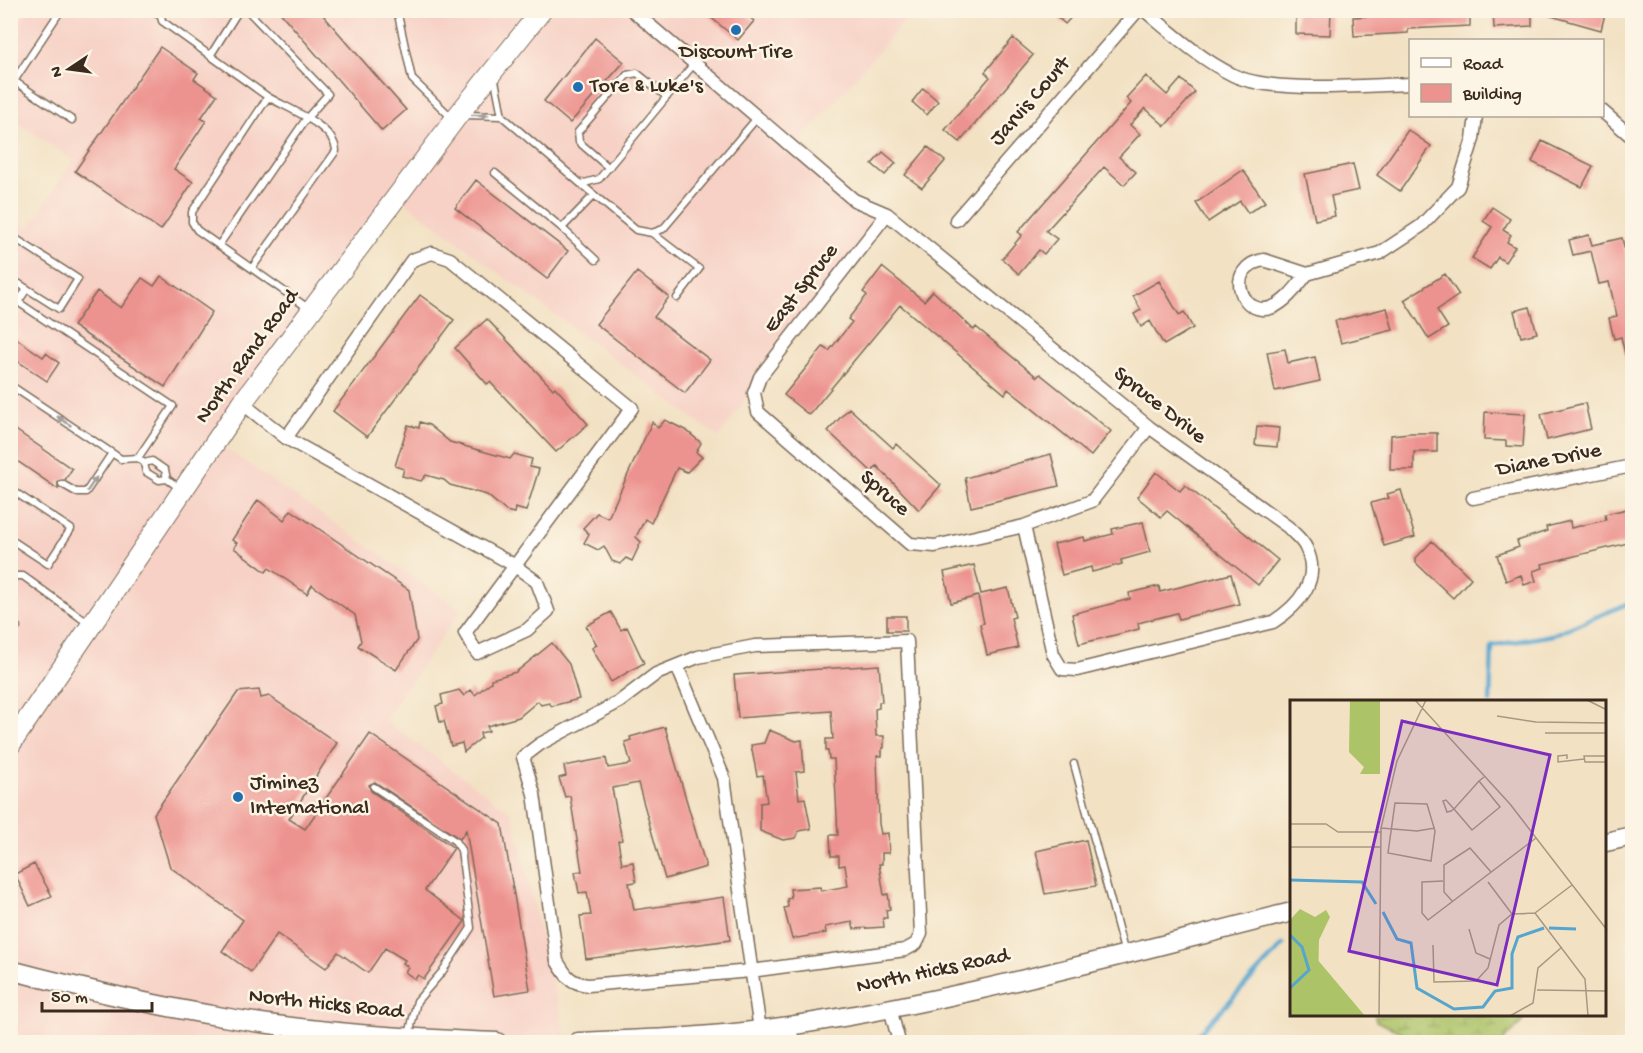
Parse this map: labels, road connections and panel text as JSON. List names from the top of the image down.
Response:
{
  "streets": {
    "main road": ["North Rand Road", "North Hicks Road"],
    "street": [
      "Jarvis Court",
      "East Spruce",
      "Spruce Drive",
      "Diane Drive",
      "Spruce"
    ]
  },
  "crossings": [
    ["East Spruce", "Spruce Drive"],
    ["East Spruce", "Spruce"],
    ["Spruce Drive", "Spruce"]
  ],
  "places": ["Discount Tire", "Tore & Luke's", "Jiminez International"],
  "legend": ["Road", "Building"],
  "scale_bar": "50 m",
  "north": "left"
}
